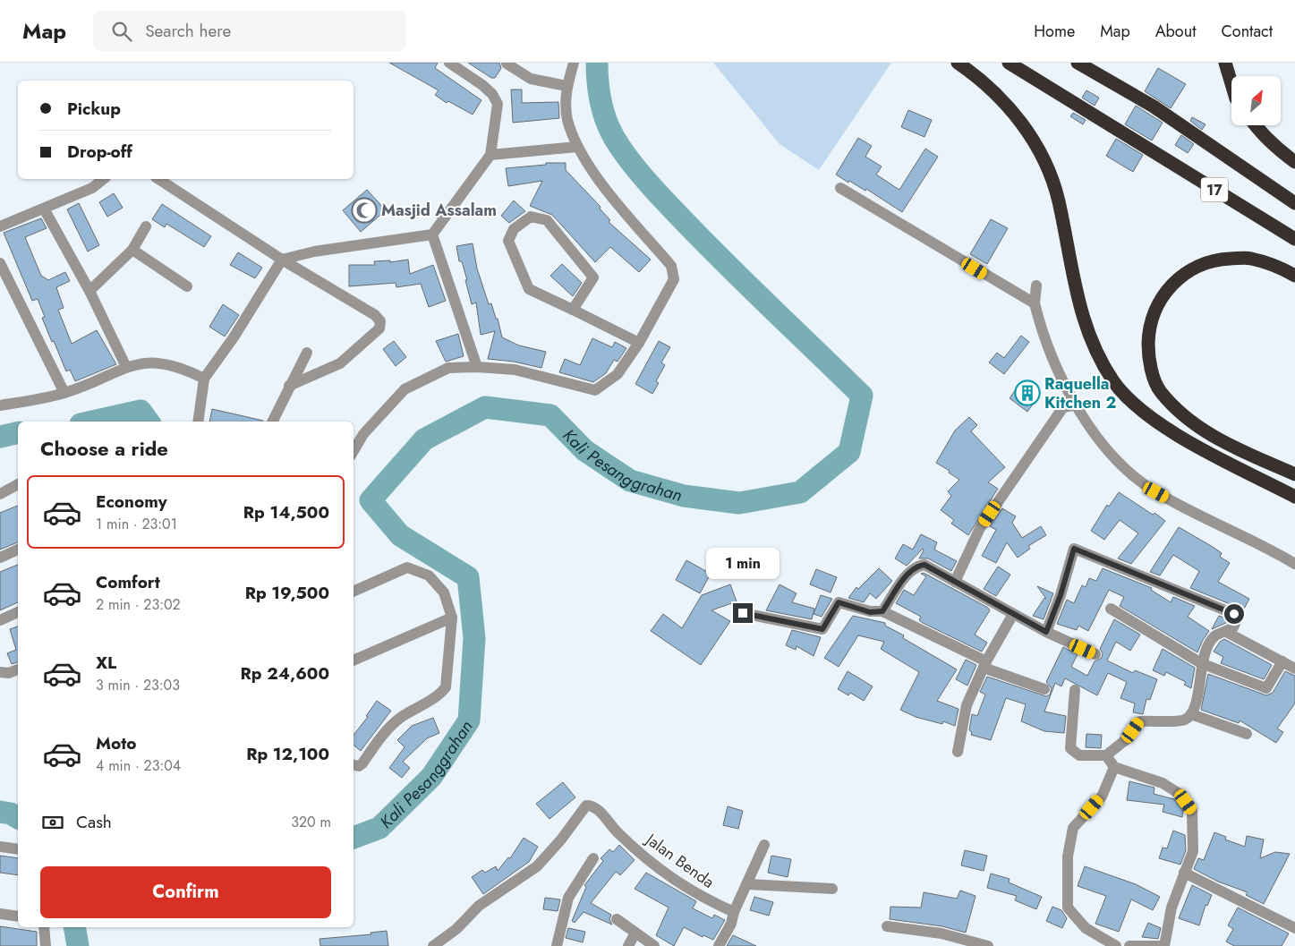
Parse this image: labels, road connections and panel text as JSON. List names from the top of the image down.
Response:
{
  "streets": {
    "highway": ["17"],
    "street": ["Jalan Benda"]
  },
  "water": ["Kali Pesanggrahan"],
  "places": {
    "mosque": ["Masjid Assalam"],
    "building": ["Raquella Kitchen 2"]
  },
  "north": "top right",
  "page": {
    "header": "Map",
    "search": "Search here",
    "nav": [
      "Home",
      "Map",
      "About",
      "Contact"
    ],
    "banner": ["Pickup", "Drop-off"],
    "heading": "Choose a ride",
    "list": [
      {
        "name": "Economy",
        "note": "1 min · 23:01",
        "value": "Rp 14,500"
      },
      {
        "name": "Comfort",
        "note": "2 min · 23:02",
        "value": "Rp 19,500"
      },
      {
        "name": "XL",
        "note": "3 min · 23:03",
        "value": "Rp 24,600"
      },
      {
        "name": "Moto",
        "note": "4 min · 23:04",
        "value": "Rp 12,100"
      }
    ],
    "bubble": "1 min",
    "pay": ["Cash", "320 m"],
    "buttons": "Confirm"
  }
}
